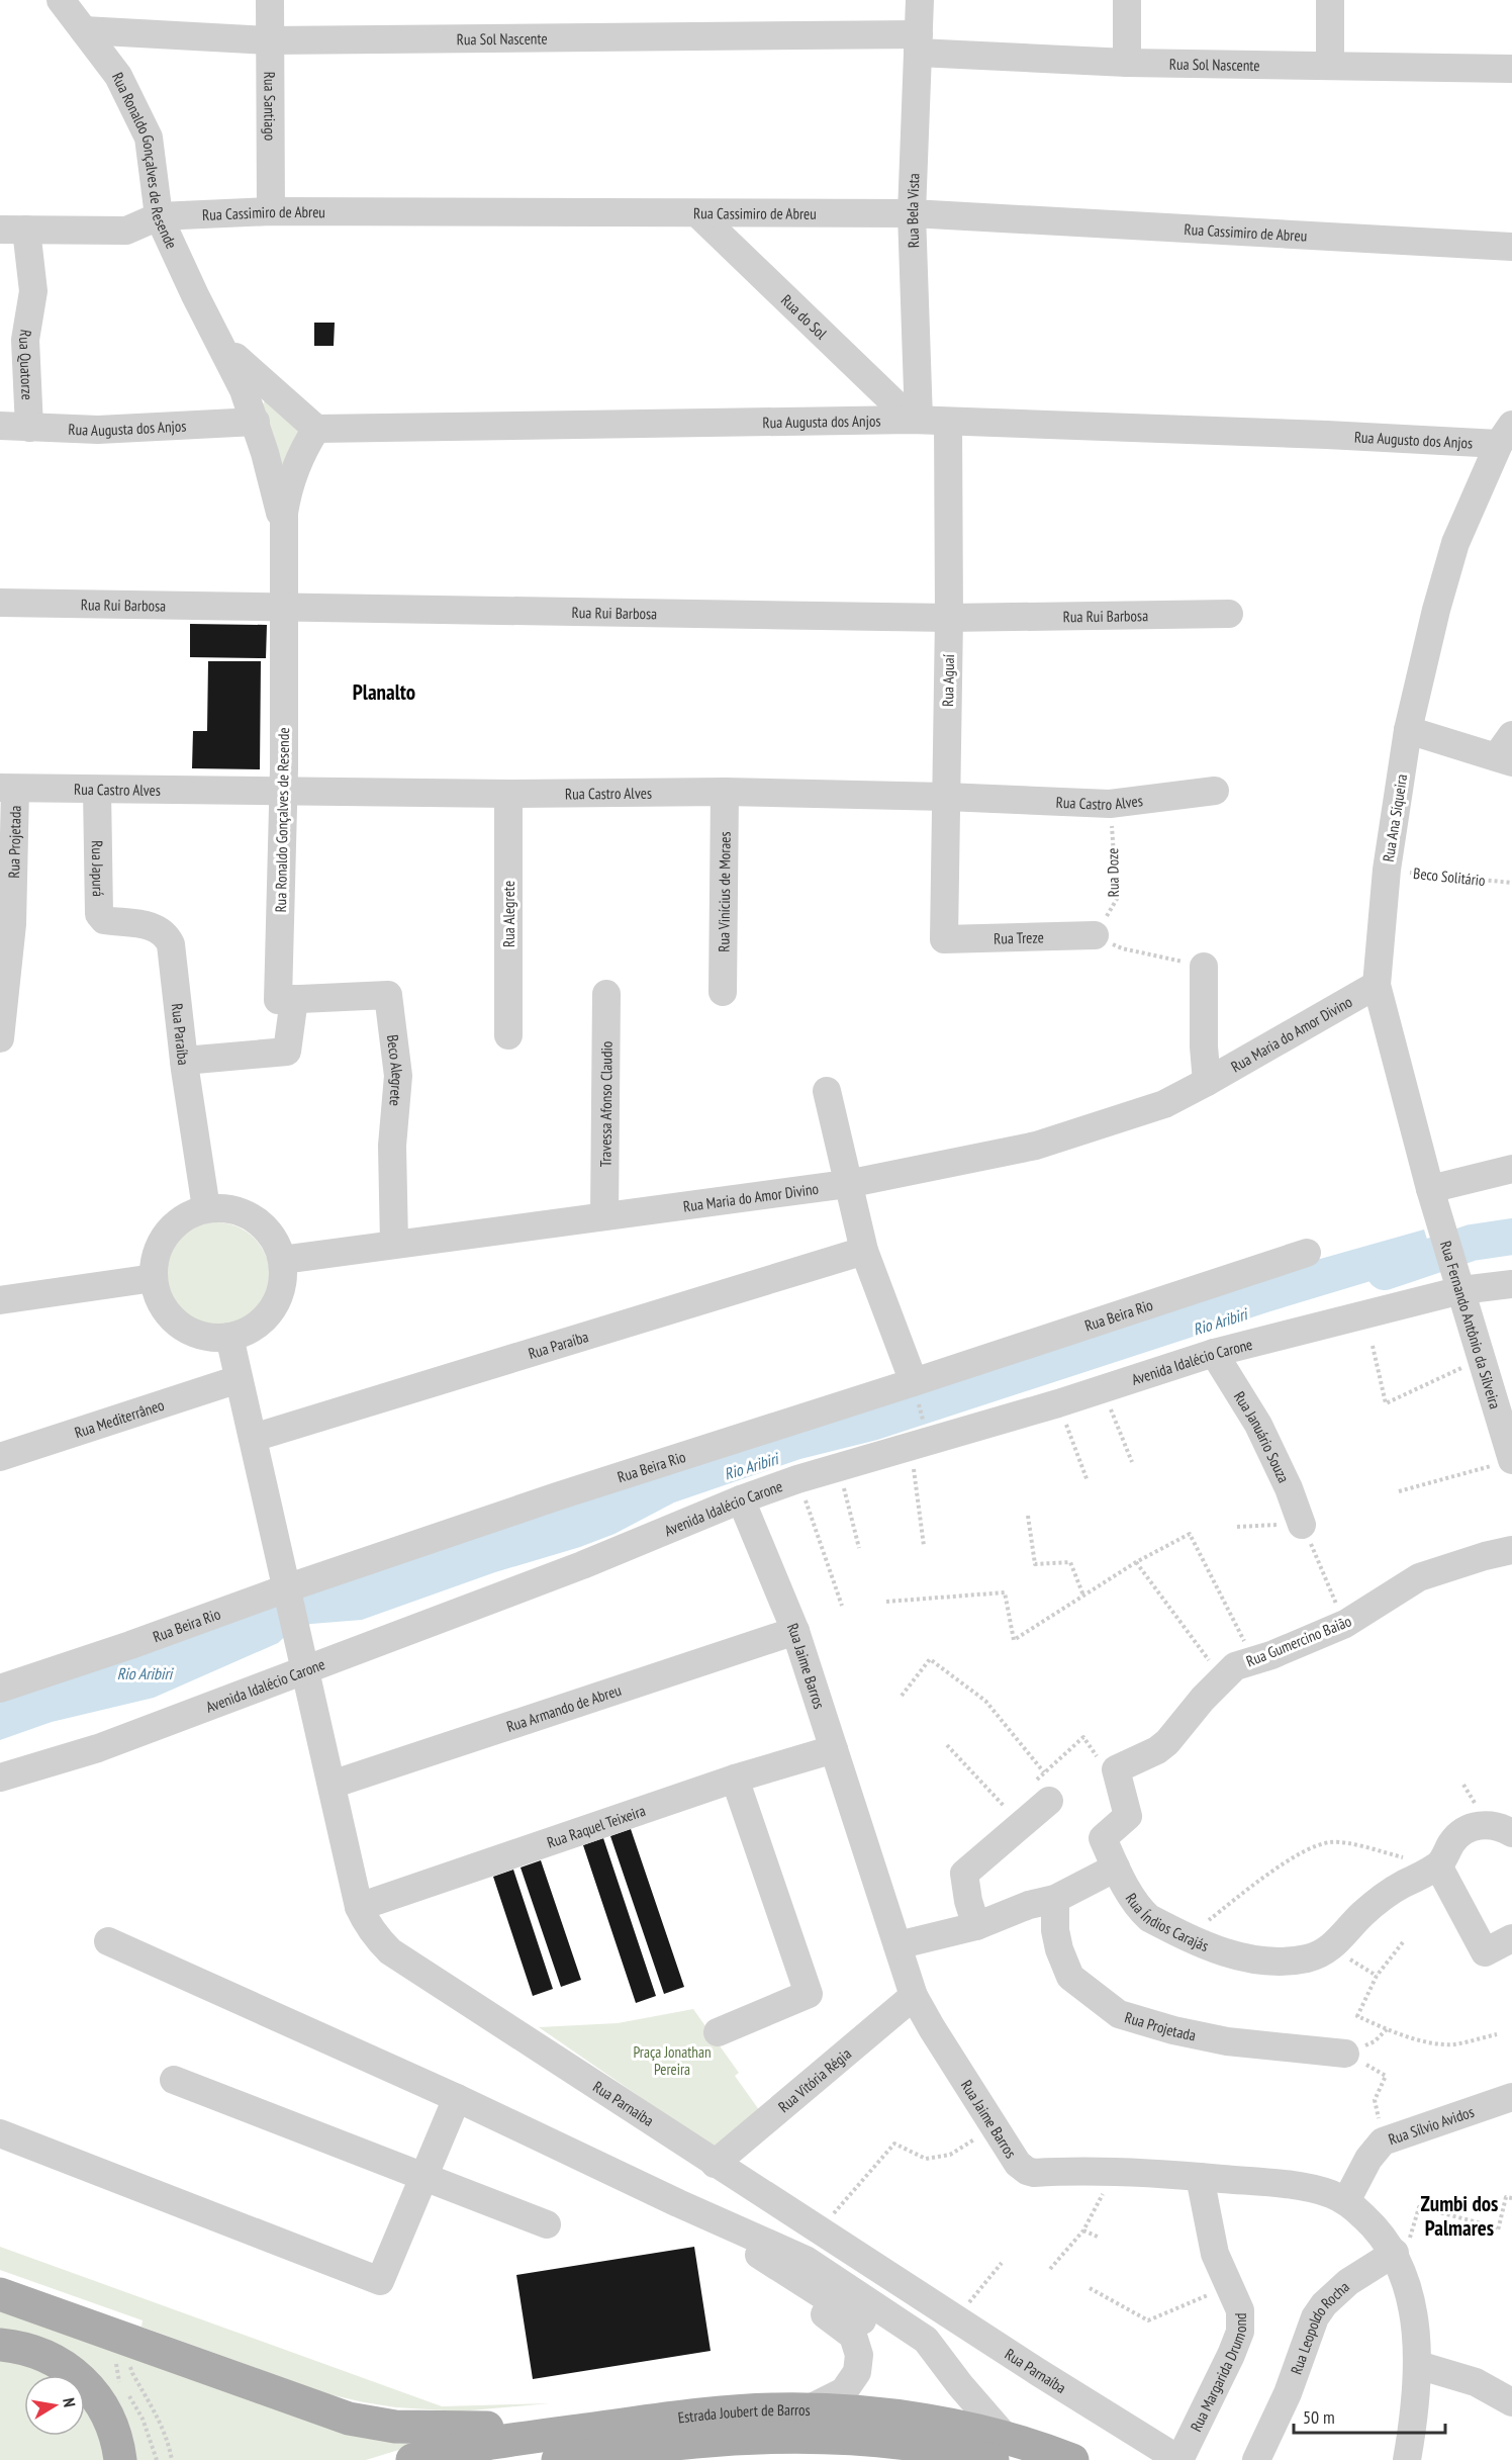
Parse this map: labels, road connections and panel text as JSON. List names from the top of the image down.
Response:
{
  "streets": {
    "main road": ["Estrada Joubert de Barros"],
    "street": [
      "Rua Sol Nascente",
      "Rua Santiago",
      "Rua Ronaldo Gonçalves de Resende",
      "Rua Bela Vista",
      "Rua Cassimiro de Abreu",
      "Rua do Sol",
      "Rua Quatorze",
      "Rua Augusta dos Anjos",
      "Rua Augusto dos Anjos",
      "Rua Rui Barbosa",
      "Rua Aguaí",
      "Rua Castro Alves",
      "Rua Ana Siqueira",
      "Rua Projetada",
      "Rua Japurá",
      "Rua Vinícius de Moraes",
      "Rua Alegrete",
      "Rua Treze",
      "Rua Maria do Amor Divino",
      "Rua Paraíba",
      "Beco Alegrete",
      "Travessa Afonso Claudio",
      "Rua Beira Rio",
      "Rua Fernando Antônio da Silveira",
      "Avenida Idalécio Carone",
      "Rua Mediterrâneo",
      "Rua Januário Souza",
      "Rua Gumercino Baião",
      "Rua Jaime Barros",
      "Rua Armando de Abreu",
      "Rua Raquel Teixeira",
      "Rua Índios Carajás",
      "Rua Vitória Régia",
      "Rua Parnaíba",
      "Rua Sílvio Avidos",
      "Rua Leopoldo Rocha",
      "Rua Margarida Drumond"
    ],
    "path": ["Rua Doze", "Beco Solitário"]
  },
  "crossings": [
    ["Rua Sol Nascente", "Rua Santiago"],
    ["Rua Sol Nascente", "Rua Ronaldo Gonçalves de Resende"],
    ["Rua Sol Nascente", "Rua Bela Vista"],
    ["Rua Santiago", "Rua Cassimiro de Abreu"],
    ["Rua Ronaldo Gonçalves de Resende", "Rua Cassimiro de Abreu"],
    ["Rua Ronaldo Gonçalves de Resende", "Rua Augusta dos Anjos"],
    ["Rua Ronaldo Gonçalves de Resende", "Rua Rui Barbosa"],
    ["Rua Ronaldo Gonçalves de Resende", "Rua Castro Alves"],
    ["Rua Ronaldo Gonçalves de Resende", "Beco Alegrete"],
    ["Rua Bela Vista", "Rua Cassimiro de Abreu"],
    ["Rua Bela Vista", "Rua do Sol"],
    ["Rua Bela Vista", "Rua Augusta dos Anjos"],
    ["Rua Cassimiro de Abreu", "Rua do Sol"],
    ["Rua Cassimiro de Abreu", "Rua Quatorze"],
    ["Rua do Sol", "Rua Augusta dos Anjos"],
    ["Rua Quatorze", "Rua Augusta dos Anjos"],
    ["Rua Augusta dos Anjos", "Rua Augusto dos Anjos"],
    ["Rua Augusta dos Anjos", "Rua Aguaí"],
    ["Rua Augusto dos Anjos", "Rua Ana Siqueira"],
    ["Rua Rui Barbosa", "Rua Aguaí"],
    ["Rua Aguaí", "Rua Castro Alves"],
    ["Rua Aguaí", "Rua Treze"],
    ["Rua Castro Alves", "Rua Projetada"],
    ["Rua Castro Alves", "Rua Japurá"],
    ["Rua Castro Alves", "Rua Doze"],
    ["Rua Castro Alves", "Rua Vinícius de Moraes"],
    ["Rua Castro Alves", "Rua Alegrete"],
    ["Rua Ana Siqueira", "Beco Solitário"],
    ["Rua Ana Siqueira", "Rua Maria do Amor Divino"],
    ["Rua Ana Siqueira", "Rua Fernando Antônio da Silveira"],
    ["Rua Japurá", "Rua Paraíba"],
    ["Rua Doze", "Rua Treze"],
    ["Rua Maria do Amor Divino", "Rua Paraíba"],
    ["Rua Maria do Amor Divino", "Beco Alegrete"],
    ["Rua Maria do Amor Divino", "Travessa Afonso Claudio"],
    ["Rua Beira Rio", "Rua Parnaíba"],
    ["Rua Fernando Antônio da Silveira", "Avenida Idalécio Carone"],
    ["Avenida Idalécio Carone", "Rua Januário Souza"],
    ["Avenida Idalécio Carone", "Rua Jaime Barros"],
    ["Avenida Idalécio Carone", "Rua Parnaíba"],
    ["Rua Gumercino Baião", "Rua Índios Carajás"],
    ["Rua Jaime Barros", "Rua Armando de Abreu"],
    ["Rua Jaime Barros", "Rua Raquel Teixeira"],
    ["Rua Jaime Barros", "Rua Vitória Régia"],
    ["Rua Jaime Barros", "Rua Sílvio Avidos"],
    ["Rua Jaime Barros", "Rua Leopoldo Rocha"],
    ["Rua Jaime Barros", "Rua Margarida Drumond"],
    ["Rua Armando de Abreu", "Rua Parnaíba"],
    ["Rua Raquel Teixeira", "Rua Parnaíba"],
    ["Rua Vitória Régia", "Rua Parnaíba"],
    ["Rua Parnaíba", "Rua Margarida Drumond"]
  ],
  "districts": ["Planalto", "Zumbi dos Palmares"],
  "water": ["Rio Aribiri"],
  "parks": ["Praça Jonathan Pereira"],
  "scale_bar": "50 m",
  "north": "right"
}
